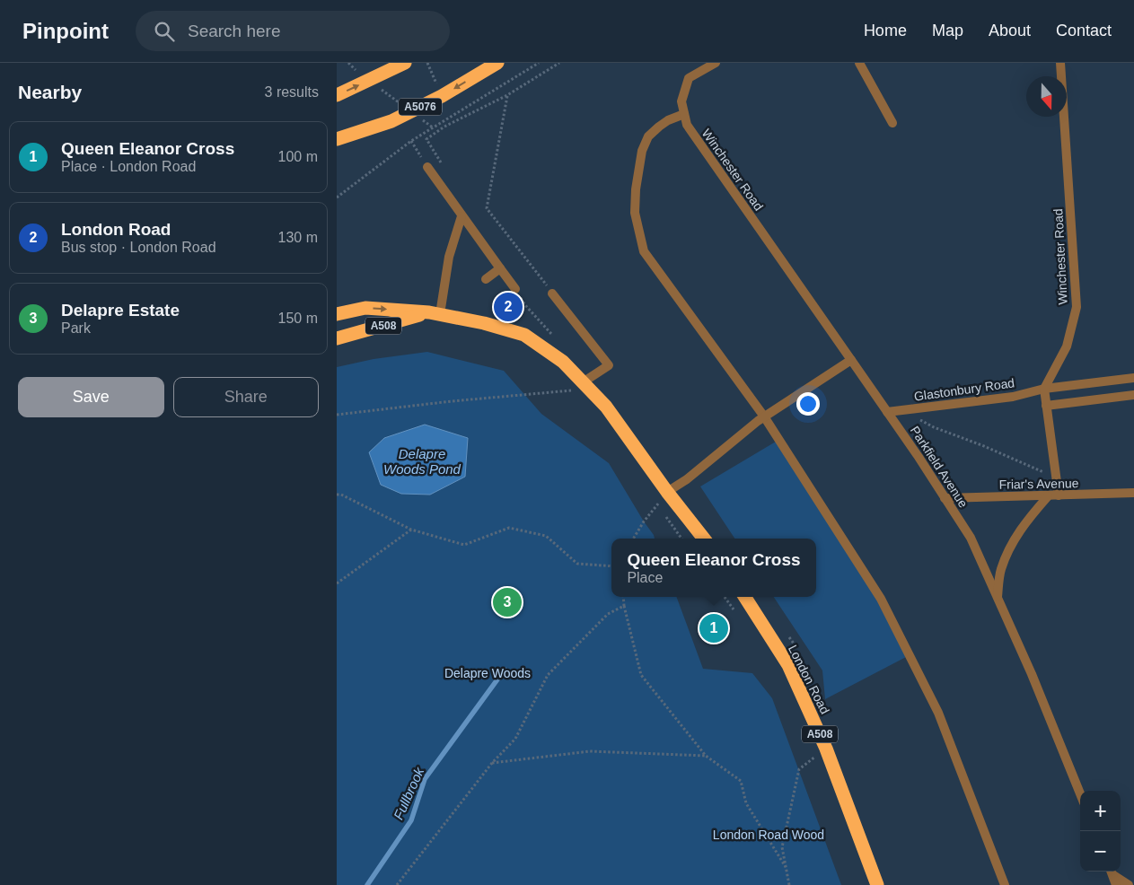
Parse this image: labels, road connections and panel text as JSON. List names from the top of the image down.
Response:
{
  "streets": {
    "highway": ["A5076", "A508", "London Road"],
    "street": [
      "Winchester Road",
      "Glastonbury Road",
      "Parkfield Avenue",
      "Friar's Avenue"
    ]
  },
  "crossings": [
    ["Winchester Road", "Glastonbury Road"],
    ["Winchester Road", "Parkfield Avenue"],
    ["Glastonbury Road", "Parkfield Avenue"],
    ["Parkfield Avenue", "Friar's Avenue"]
  ],
  "water": ["Delapre Woods Pond", "Fullbrook"],
  "parks": ["Delapre Woods", "London Road Wood"],
  "north": "bottom",
  "page": {
    "header": "Pinpoint",
    "search": "Search here",
    "nav": [
      "Home",
      "Map",
      "About",
      "Contact"
    ],
    "heading": ["Nearby", "3 results"],
    "list": [
      {
        "mark": "1",
        "name": "Queen Eleanor Cross",
        "note": "Place · London Road",
        "value": "100 m"
      },
      {
        "mark": "2",
        "name": "London Road",
        "note": "Bus stop · London Road",
        "value": "130 m"
      },
      {
        "mark": "3",
        "name": "Delapre Estate",
        "note": "Park",
        "value": "150 m"
      }
    ],
    "pins": ["2", "3", "1"],
    "buttons": ["Save", "Share"],
    "popup": ["Queen Eleanor Cross", "Place"],
    "map_buttons": ["+", "−"]
  }
}
